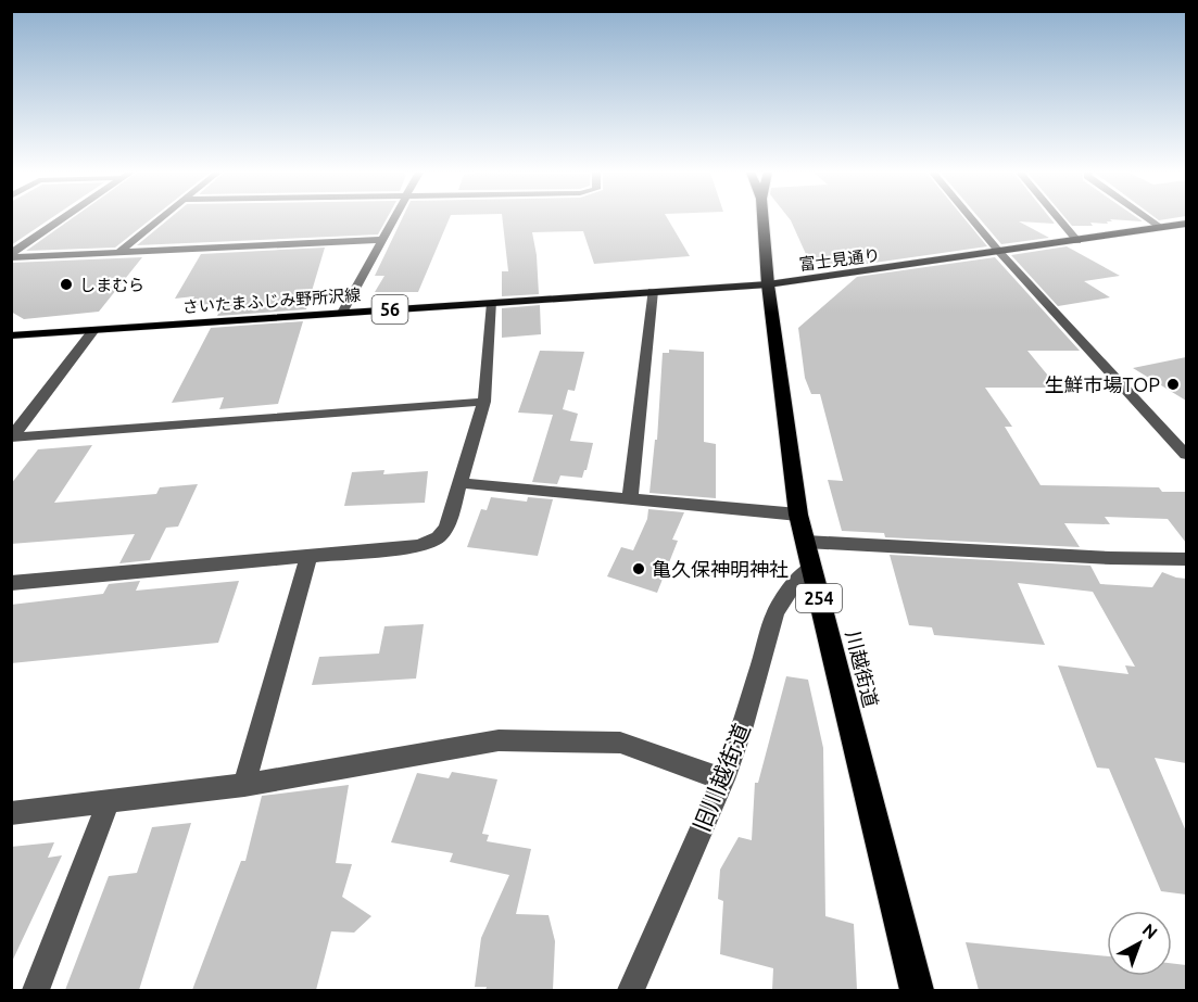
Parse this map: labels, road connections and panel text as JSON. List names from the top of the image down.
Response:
{
  "streets": {
    "highway": ["254", "川越街道"],
    "main road": ["富士見通り", "さいたまふじみ野所沢線", "56"],
    "street": ["旧川越街道"]
  },
  "crossings": [
    ["富士見通り", "さいたまふじみ野所沢線"],
    ["富士見通り", "川越街道"],
    ["さいたまふじみ野所沢線", "川越街道"],
    ["川越街道", "旧川越街道"]
  ],
  "places": ["しまむら", "生鮮市場TOP", "亀久保神明神社"],
  "north": "top right"
}
